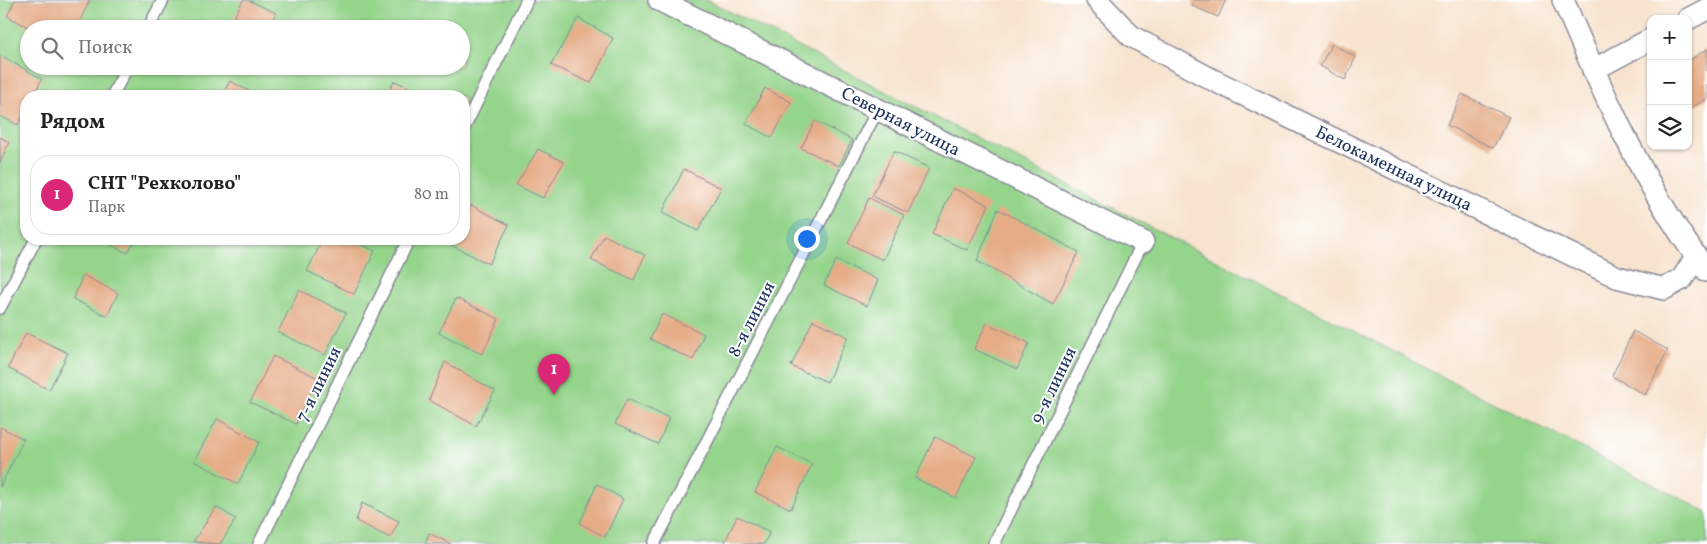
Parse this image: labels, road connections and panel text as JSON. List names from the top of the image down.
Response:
{
  "streets": {
    "street": ["Северная улица", "Белокаменная улица"],
    "lane": ["8-я линия", "7-я линия", "9-я линия"]
  },
  "crossings": [
    ["Северная улица", "8-я линия"],
    ["Северная улица", "9-я линия"]
  ],
  "page": {
    "map_buttons": ["+", "−"],
    "search": "Поиск",
    "heading": "Рядом",
    "list": [
      {
        "mark": "1",
        "name": "СНТ \"Рехколово\"",
        "note": "Парк",
        "value": "80 m"
      }
    ],
    "pins": "1"
  }
}
